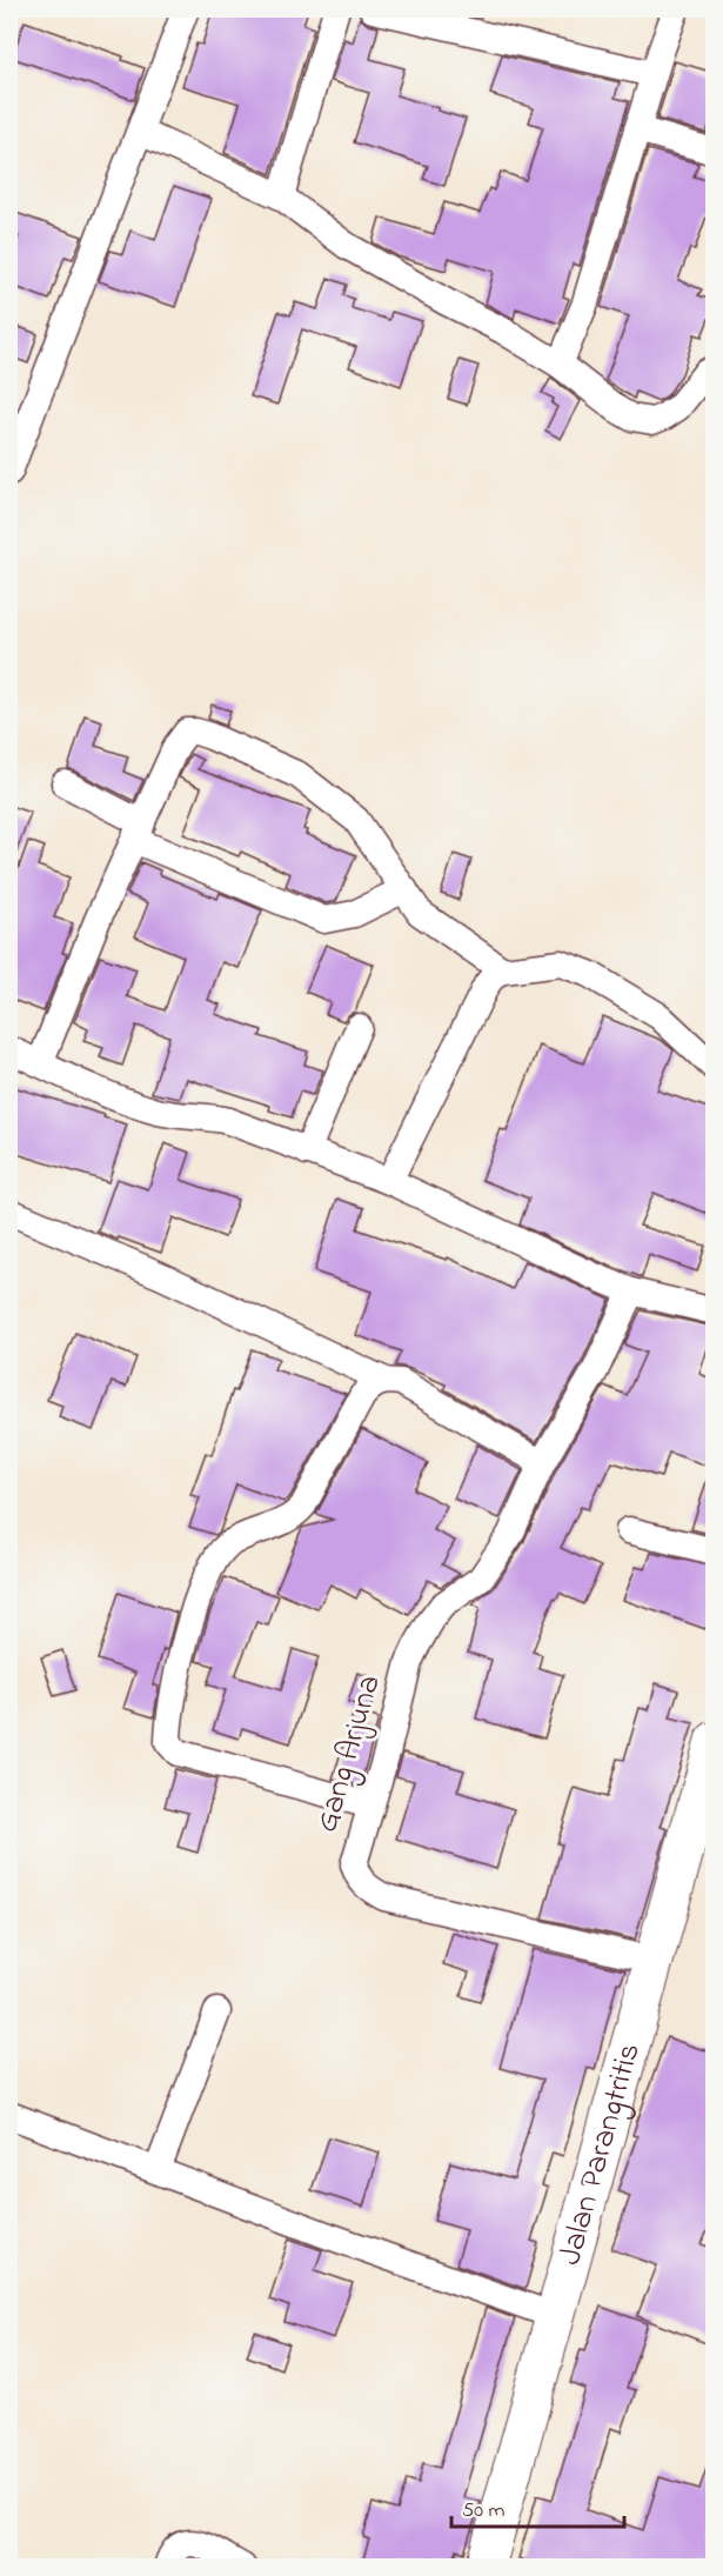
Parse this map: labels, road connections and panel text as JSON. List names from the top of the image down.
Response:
{
  "streets": {
    "main road": ["Jalan Parangtritis"],
    "street": ["Gang Arjuna"]
  },
  "crossings": [
    ["Gang Arjuna", "Jalan Parangtritis"]
  ],
  "scale_bar": "50 m"
}
